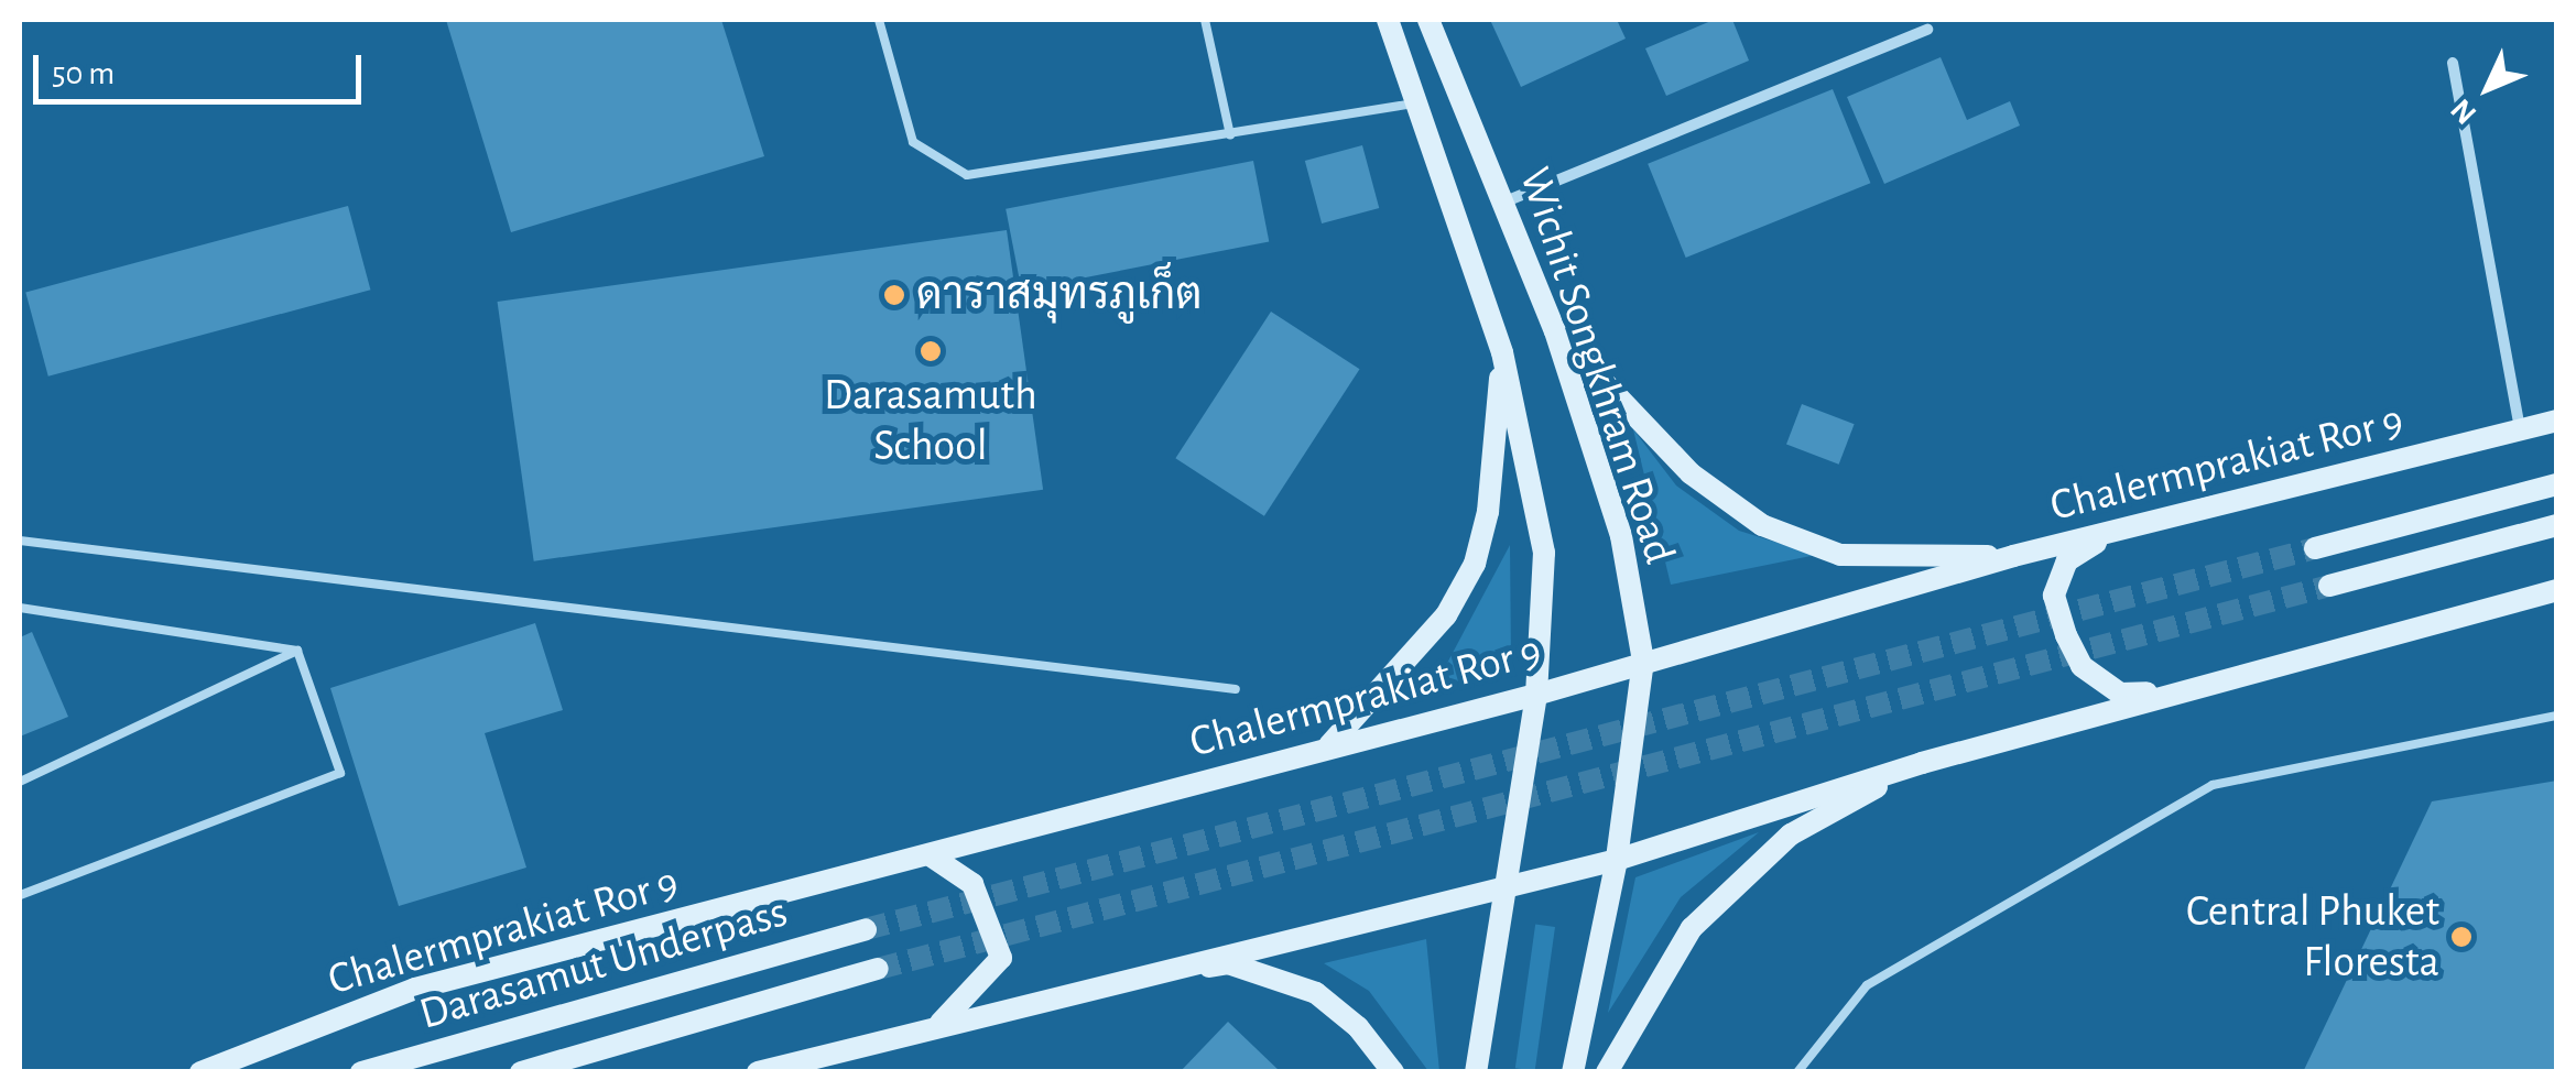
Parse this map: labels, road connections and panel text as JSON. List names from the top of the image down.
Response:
{
  "streets": {
    "main road": ["Wichit Songkhram Road", "Chalermprakiat Ror 9", "Darasamut Underpass"]
  },
  "crossings": [
    ["Wichit Songkhram Road", "Chalermprakiat Ror 9"]
  ],
  "places": ["ดาราสมุทรภูเก็ต", "Darasamuth School", "Central Phuket Floresta"],
  "scale_bar": "50 m",
  "north": "bottom left"
}
